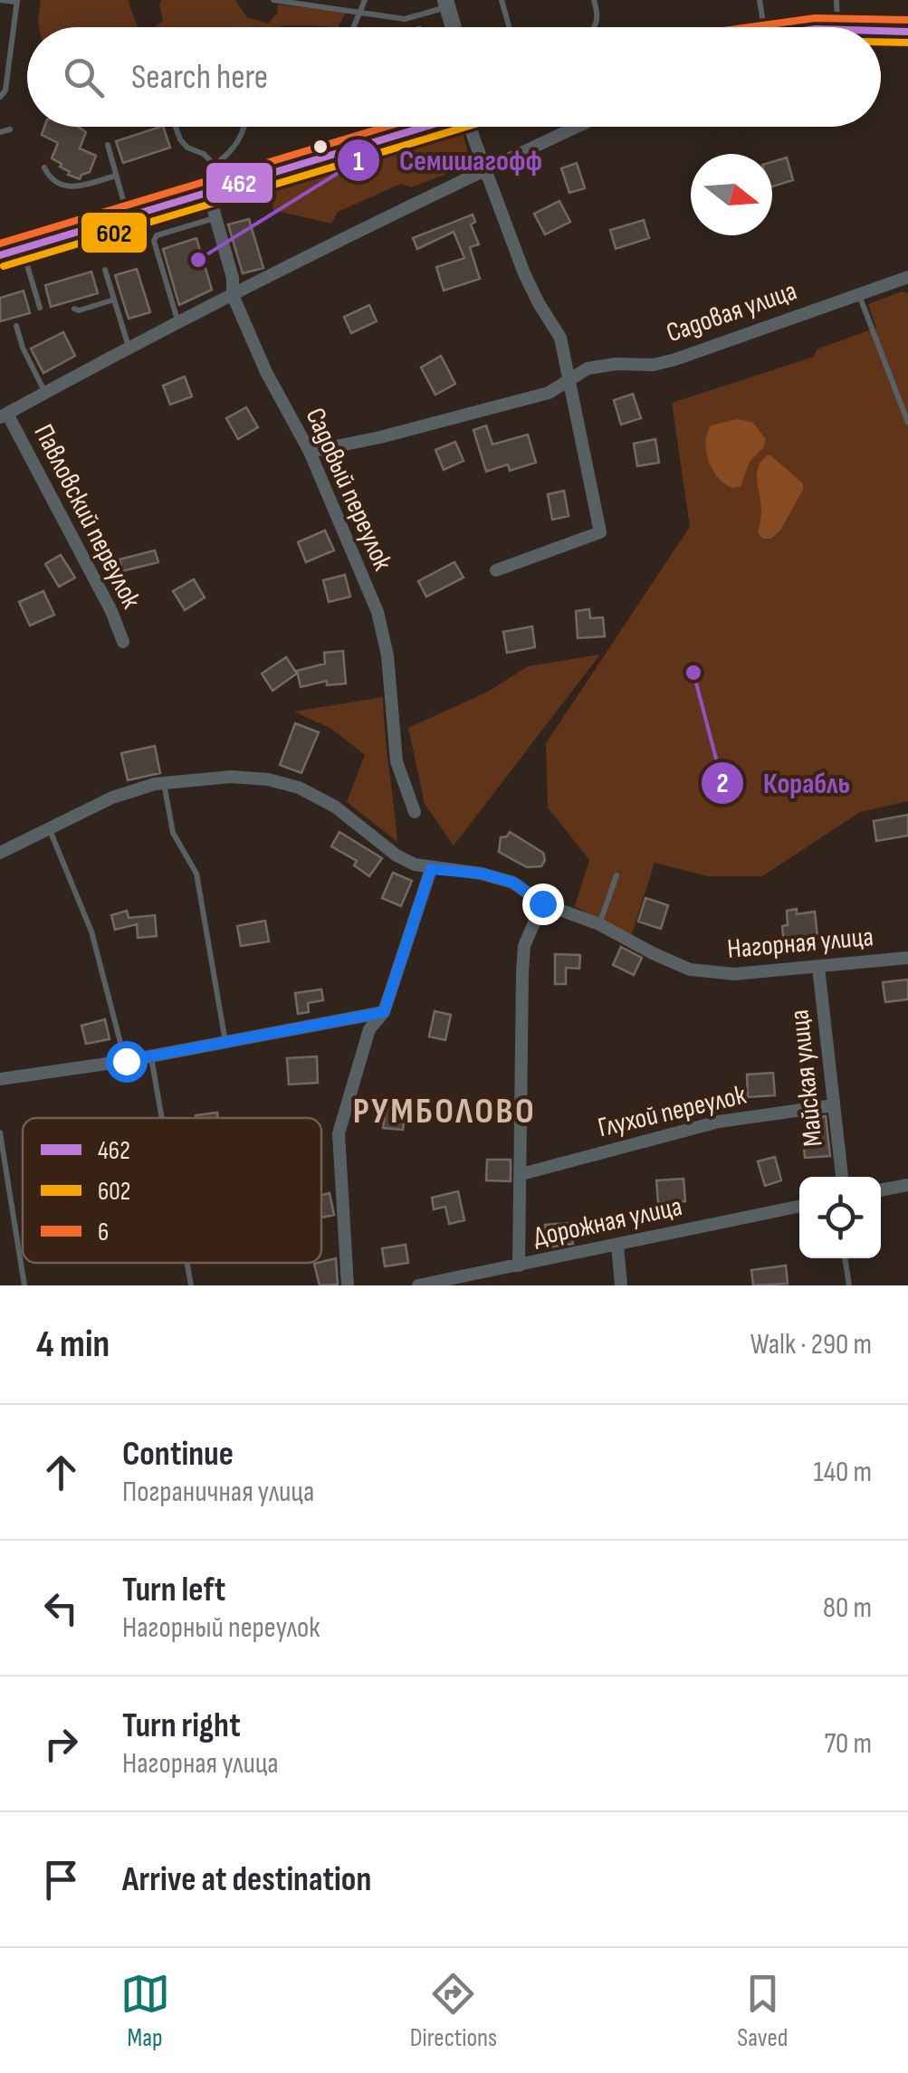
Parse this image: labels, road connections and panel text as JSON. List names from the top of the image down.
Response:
{
  "streets": {
    "street": [
      "Садовая улица",
      "Садовый переулок",
      "Павловский переулок",
      "Нагорная улица",
      "Майская улица",
      "Глухой переулок",
      "Дорожная улица"
    ]
  },
  "crossings": [
    ["Садовая улица", "Садовый переулок"],
    ["Нагорная улица", "Майская улица"],
    ["Майская улица", "Глухой переулок"]
  ],
  "districts": ["РУМБОЛОВО"],
  "places": ["Семишагофф", "Корабль"],
  "lines": ["transit line 6", "transit line 462", "transit line 602"],
  "legend": ["462", "602", "6"],
  "north": "right",
  "page": {
    "search": "Search here",
    "heading": ["4 min", "Walk · 290 m"],
    "list": [
      ["Continue", "Пограничная улица", "140 m"],
      ["Turn left", "Нагорный переулок", "80 m"],
      ["Turn right", "Нагорная улица", "70 m"],
      "Arrive at destination"
    ],
    "nav": ["Map", "Directions", "Saved"]
  }
}
